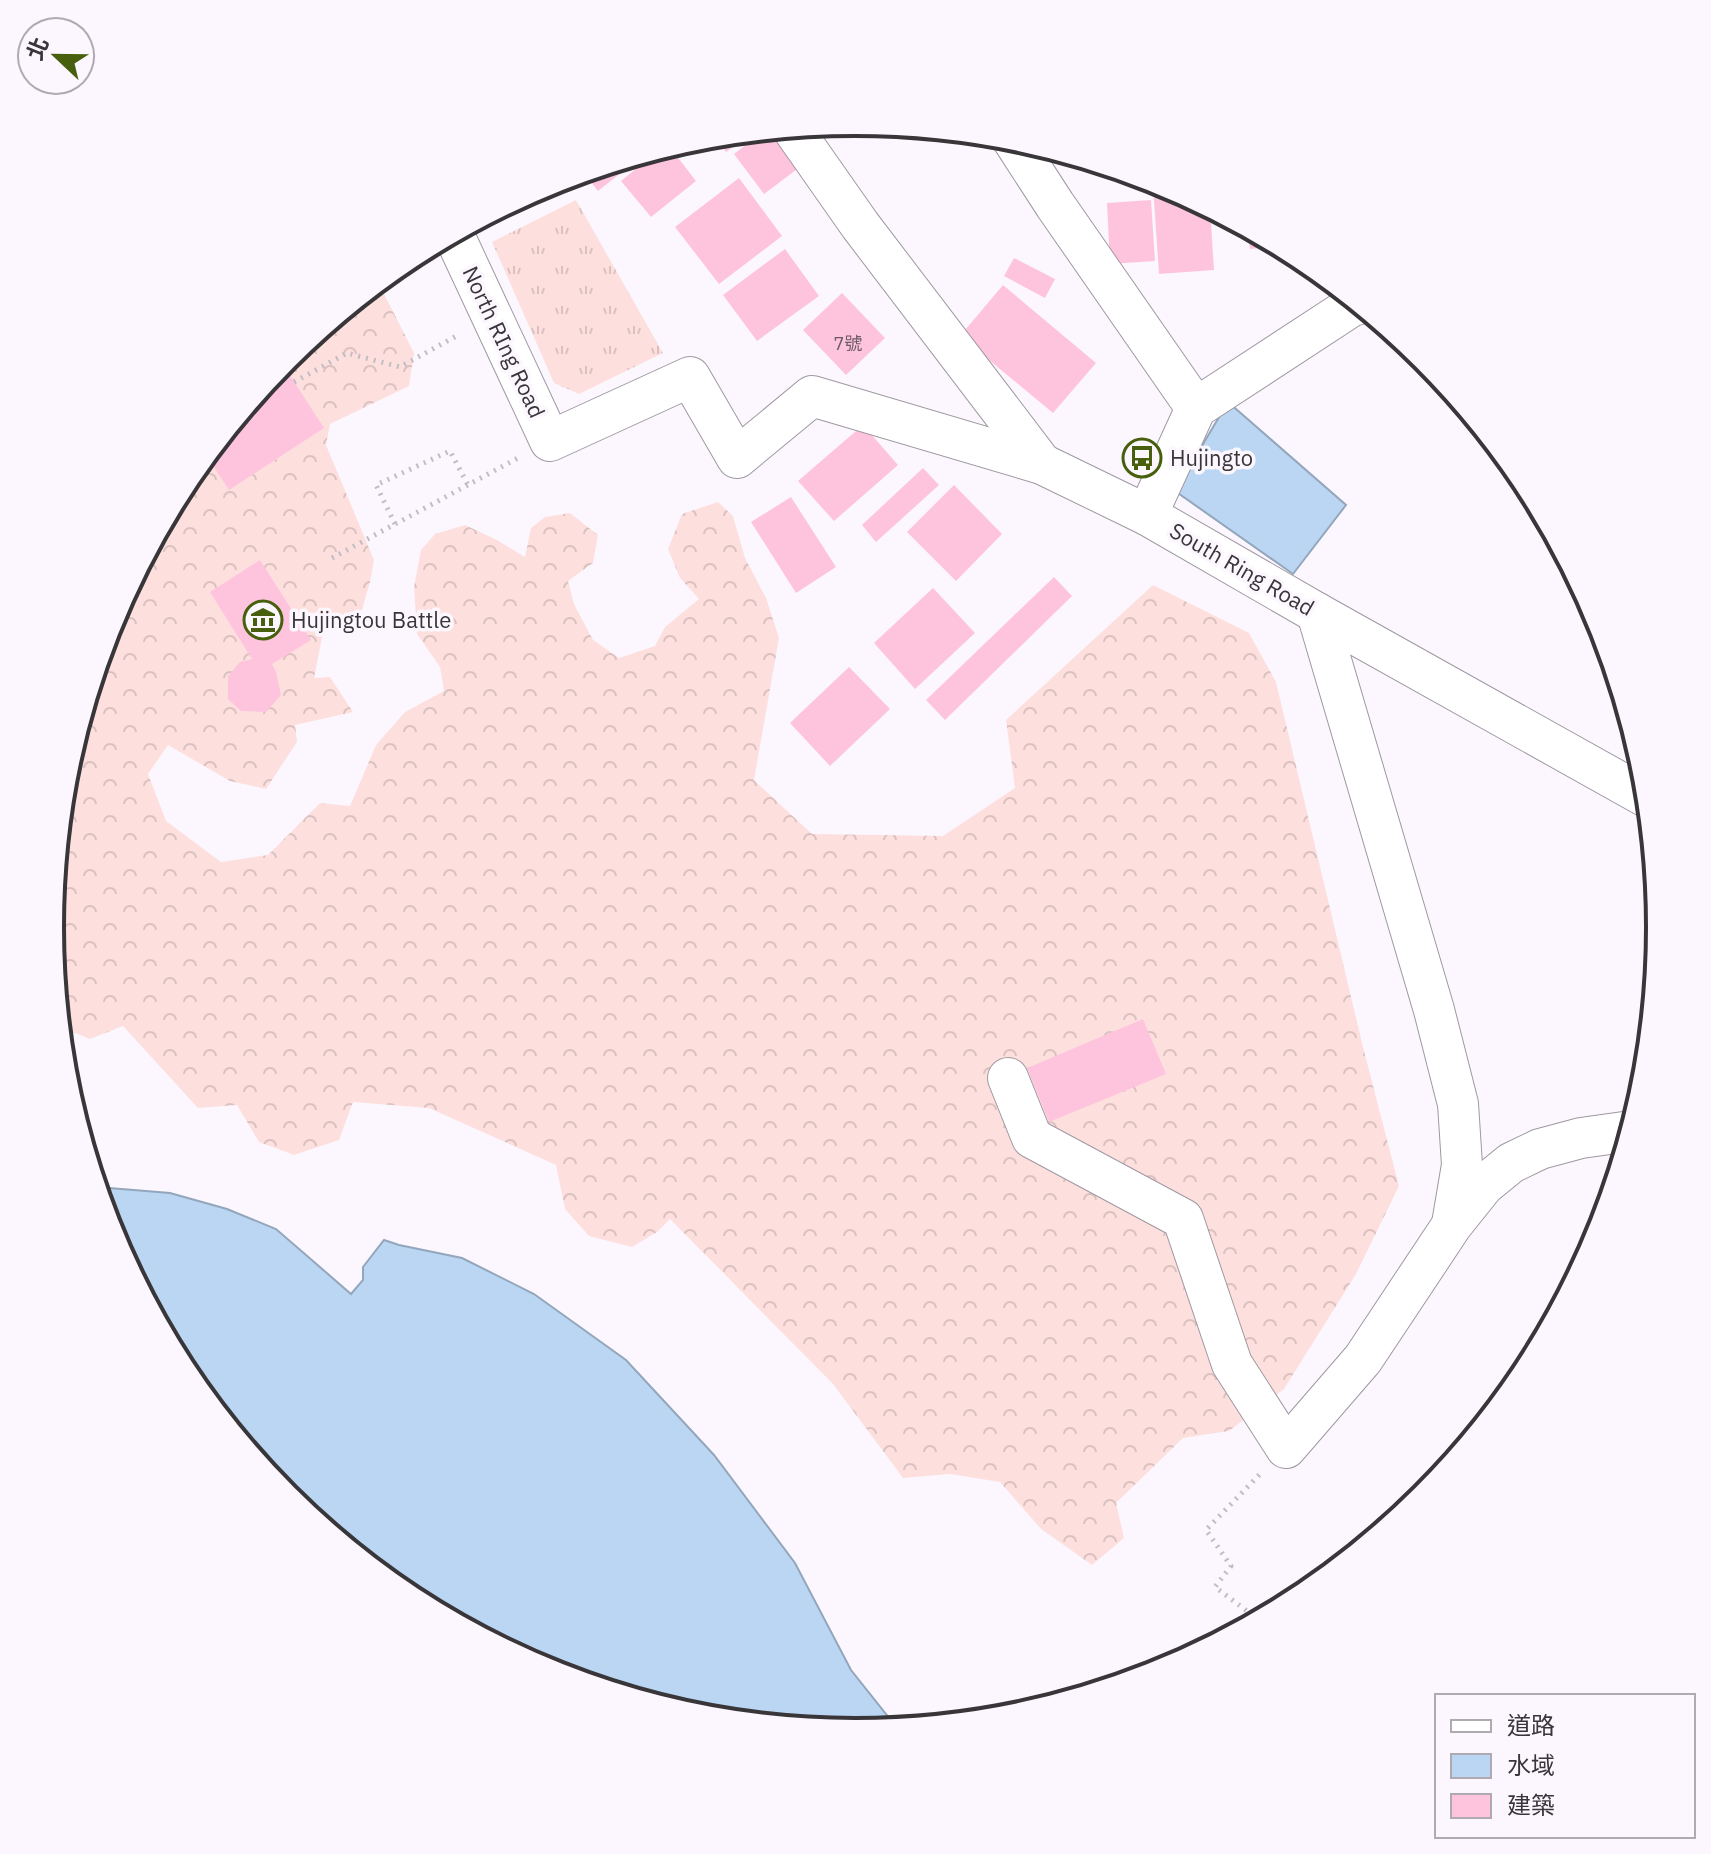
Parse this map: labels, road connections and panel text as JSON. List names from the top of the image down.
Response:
{
  "streets": {
    "street": ["North RIng Road", "South Ring Road"]
  },
  "crossings": [
    ["North RIng Road", "South Ring Road"]
  ],
  "places": {
    "bus stop": ["Hujingto"],
    "museum": ["Hujingtou Battle"]
  },
  "house_numbers": ["7號"],
  "legend": ["道路", "水域", "建築"],
  "north": "left"
}
